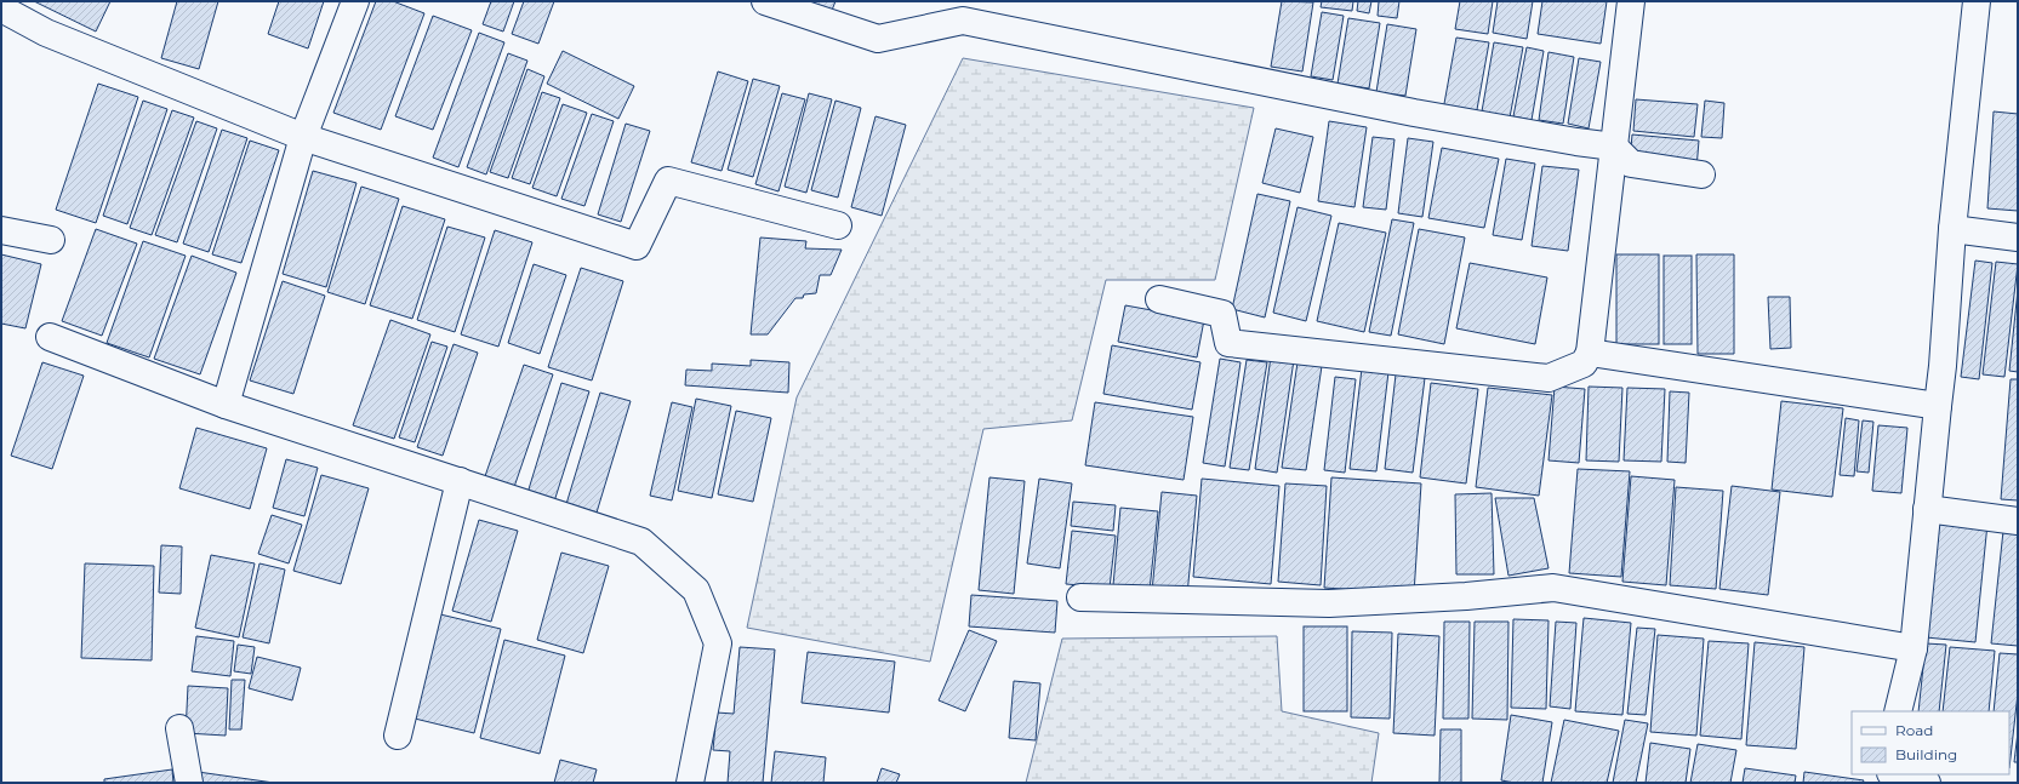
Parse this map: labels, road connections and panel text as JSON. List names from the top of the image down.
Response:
{
  "legend": ["Road", "Building"]
}
